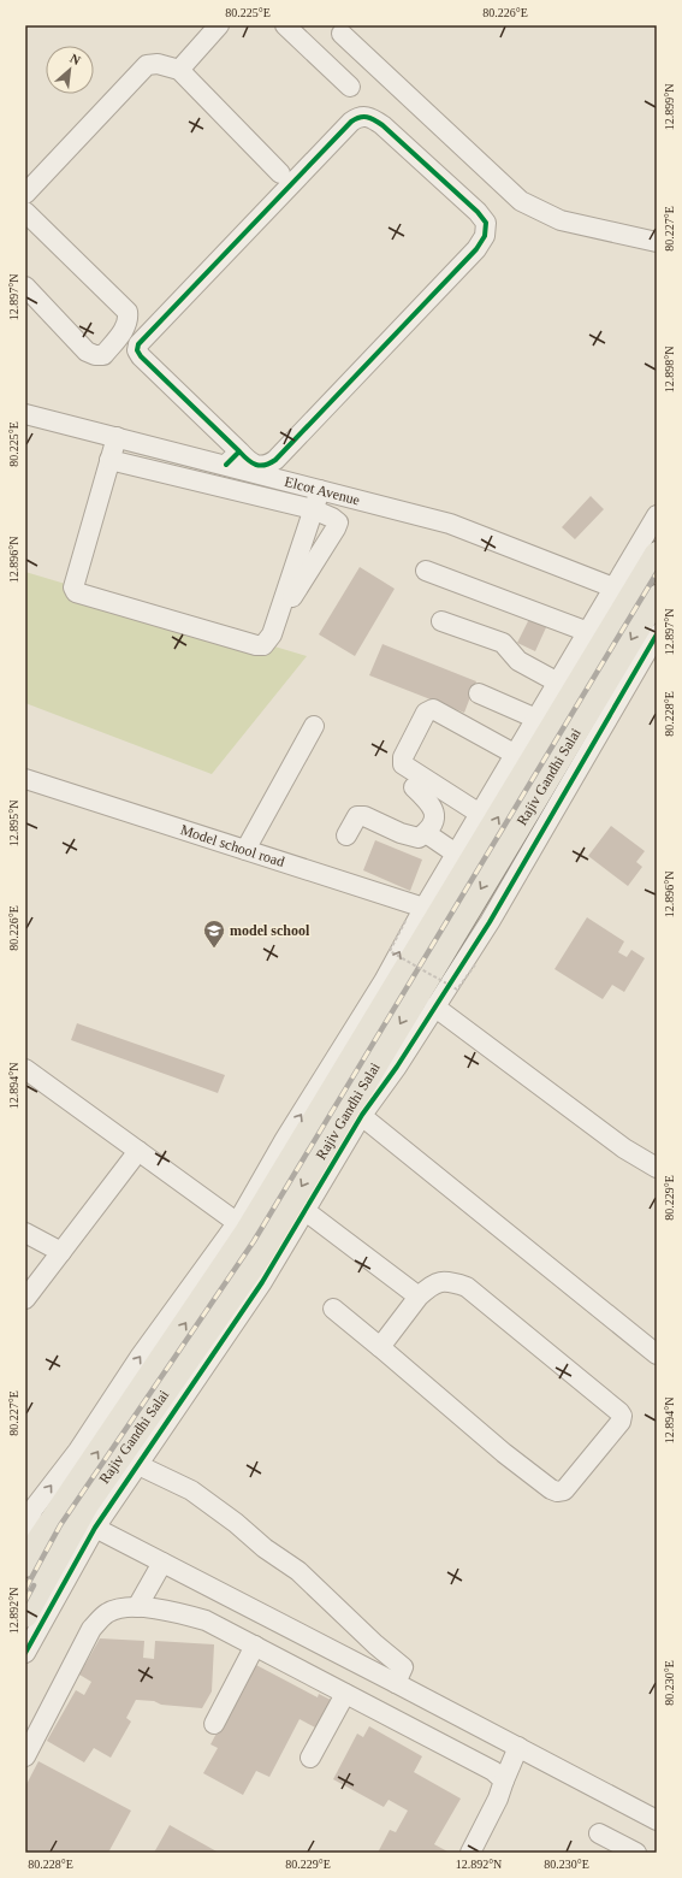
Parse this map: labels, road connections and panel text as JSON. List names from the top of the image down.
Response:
{
  "streets": {
    "main road": ["Rajiv Gandhi Salai"],
    "street": ["Elcot Avenue", "Model school road"]
  },
  "crossings": [
    ["Rajiv Gandhi Salai", "Model school road"]
  ],
  "places": {
    "school or university": ["model school"]
  },
  "north": "top right",
  "coordinates": [
    "80.225°E",
    "80.226°E",
    "12.899°N",
    "80.227°E",
    "12.897°N",
    "12.898°N",
    "12.896°N",
    "80.228°E",
    "12.895°N",
    "12.894°N",
    "80.229°E",
    "12.892°N",
    "80.230°E"
  ]
}
